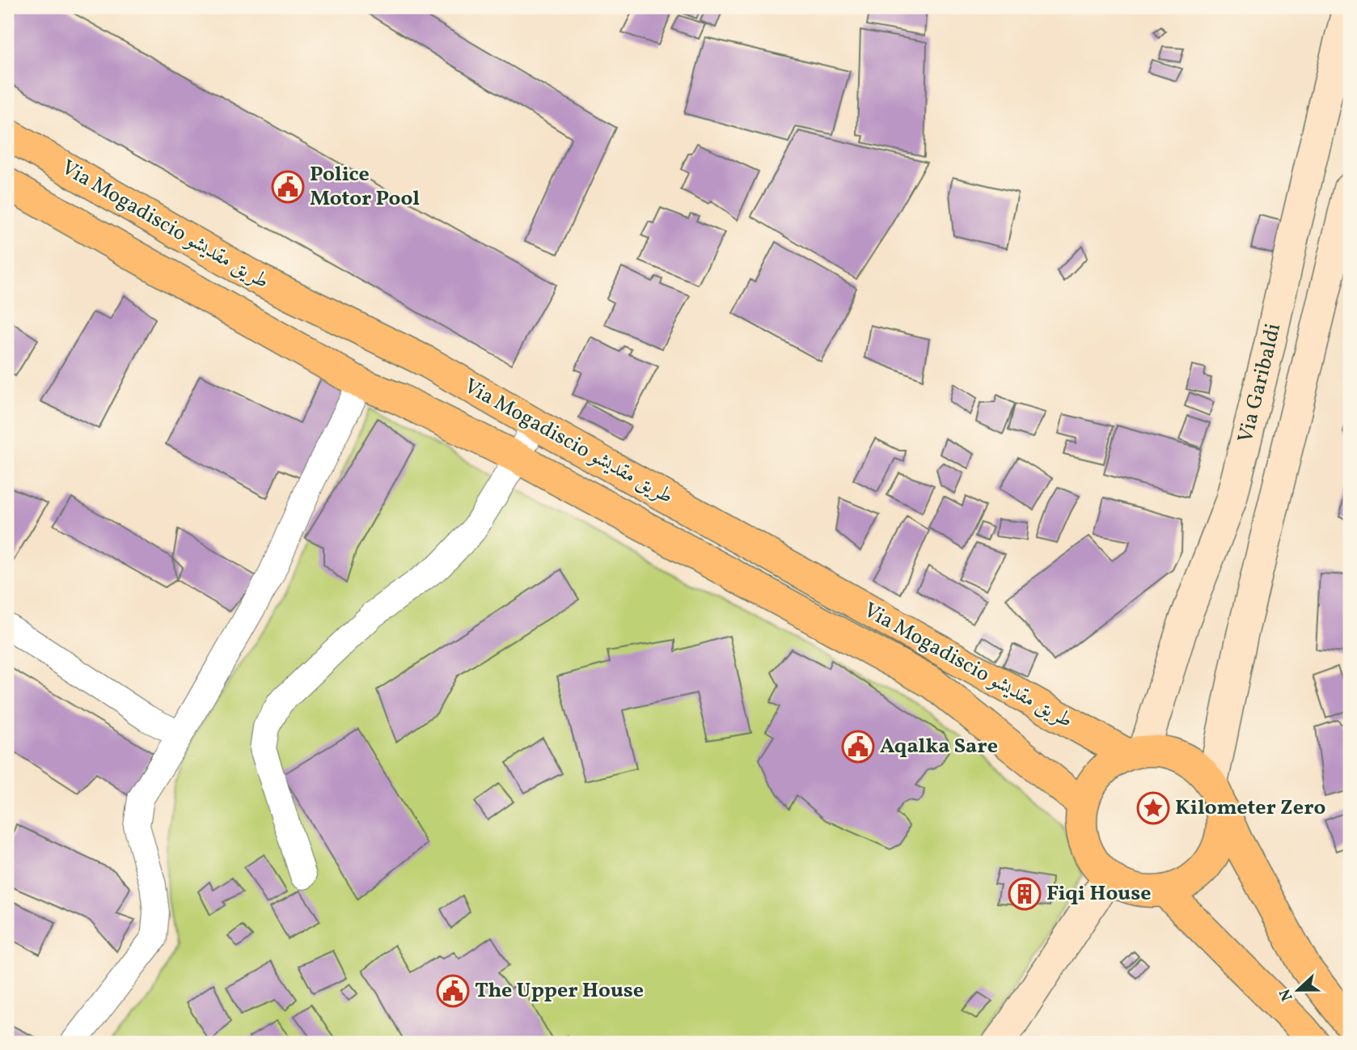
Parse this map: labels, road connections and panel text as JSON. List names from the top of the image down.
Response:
{
  "streets": {
    "highway": ["Via Mogadiscio طريق مقديشو"],
    "main road": ["Via Garibaldi"]
  },
  "crossings": [
    ["Via Mogadiscio طريق مقديشو", "Via Garibaldi"]
  ],
  "places": {
    "public building": ["Police Motor Pool", "Aqalka Sare", "The Upper House"],
    "place": ["Kilometer Zero"],
    "building": ["Fiqi House"]
  },
  "north": "left"
}
